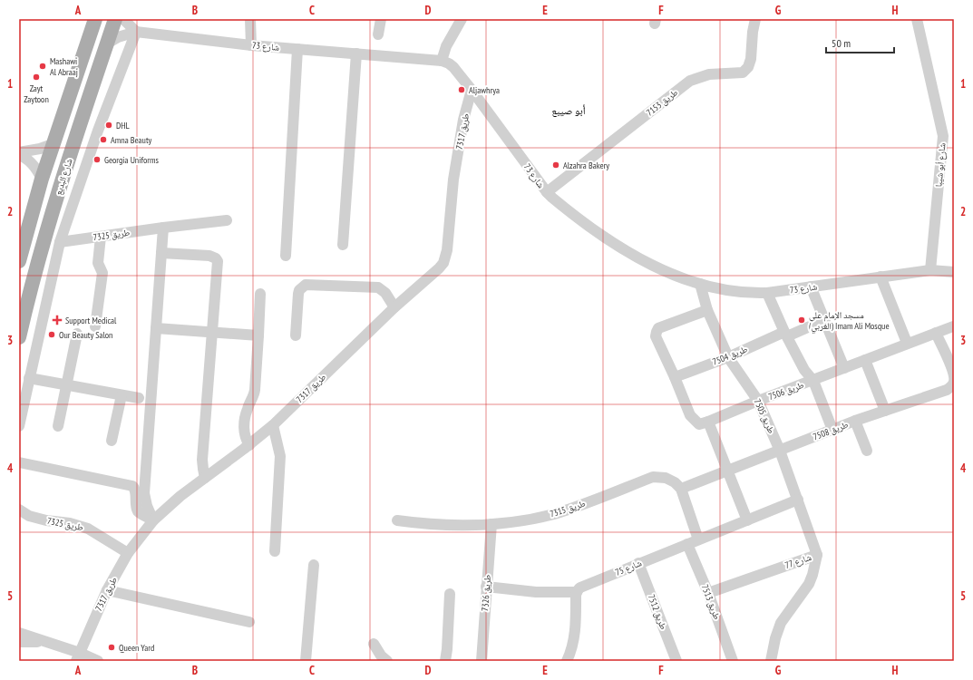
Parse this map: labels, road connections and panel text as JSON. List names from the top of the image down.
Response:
{
  "streets": {
    "main road": ["شارع البديع"],
    "street": [
      "شارع 73",
      "طريق 7153",
      "طريق 7317",
      "شارع أبو شيبا",
      "طريق 7325",
      "طريق 7504",
      "طريق 7506",
      "طريق 7505",
      "طريق 7508",
      "طريق 7315",
      "شارع 77",
      "شارع 75",
      "طريق 7326",
      "طريق 7513",
      "طريق 7512"
    ]
  },
  "crossings": [
    ["شارع 73", "طريق 7153"],
    ["شارع 73", "طريق 7317"],
    ["شارع 73", "شارع أبو شيبا"],
    ["شارع 73", "شارع البديع"],
    ["شارع 73", "طريق 7505"],
    ["طريق 7317", "طريق 7325"],
    ["طريق 7504", "طريق 7505"],
    ["طريق 7506", "طريق 7505"],
    ["طريق 7506", "طريق 7508"],
    ["طريق 7505", "طريق 7508"],
    ["طريق 7505", "شارع 77"],
    ["طريق 7505", "شارع 75"],
    ["طريق 7315", "طريق 7326"],
    ["شارع 77", "طريق 7513"],
    ["شارع 75", "طريق 7513"],
    ["شارع 75", "طريق 7512"]
  ],
  "districts": ["أبو صيبع"],
  "places": {
    "other": [
      "Mashawi Al Abraaj",
      "Zayt Zaytoon",
      "Aljawhrya",
      "DHL",
      "Amna Beauty",
      "Georgia Uniforms",
      "Alzahra Bakery",
      "مسجد الإمام علي (الغربي) Imam Ali Mosque",
      "Our Beauty Salon",
      "Queen Yard"
    ],
    "health": ["Support Medical"]
  },
  "scale_bar": "50 m",
  "grid": {
    "columns": [
      "A",
      "B",
      "C",
      "D",
      "E",
      "F",
      "G",
      "H"
    ],
    "rows": [
      "1",
      "2",
      "3",
      "4",
      "5"
    ]
  }
}
